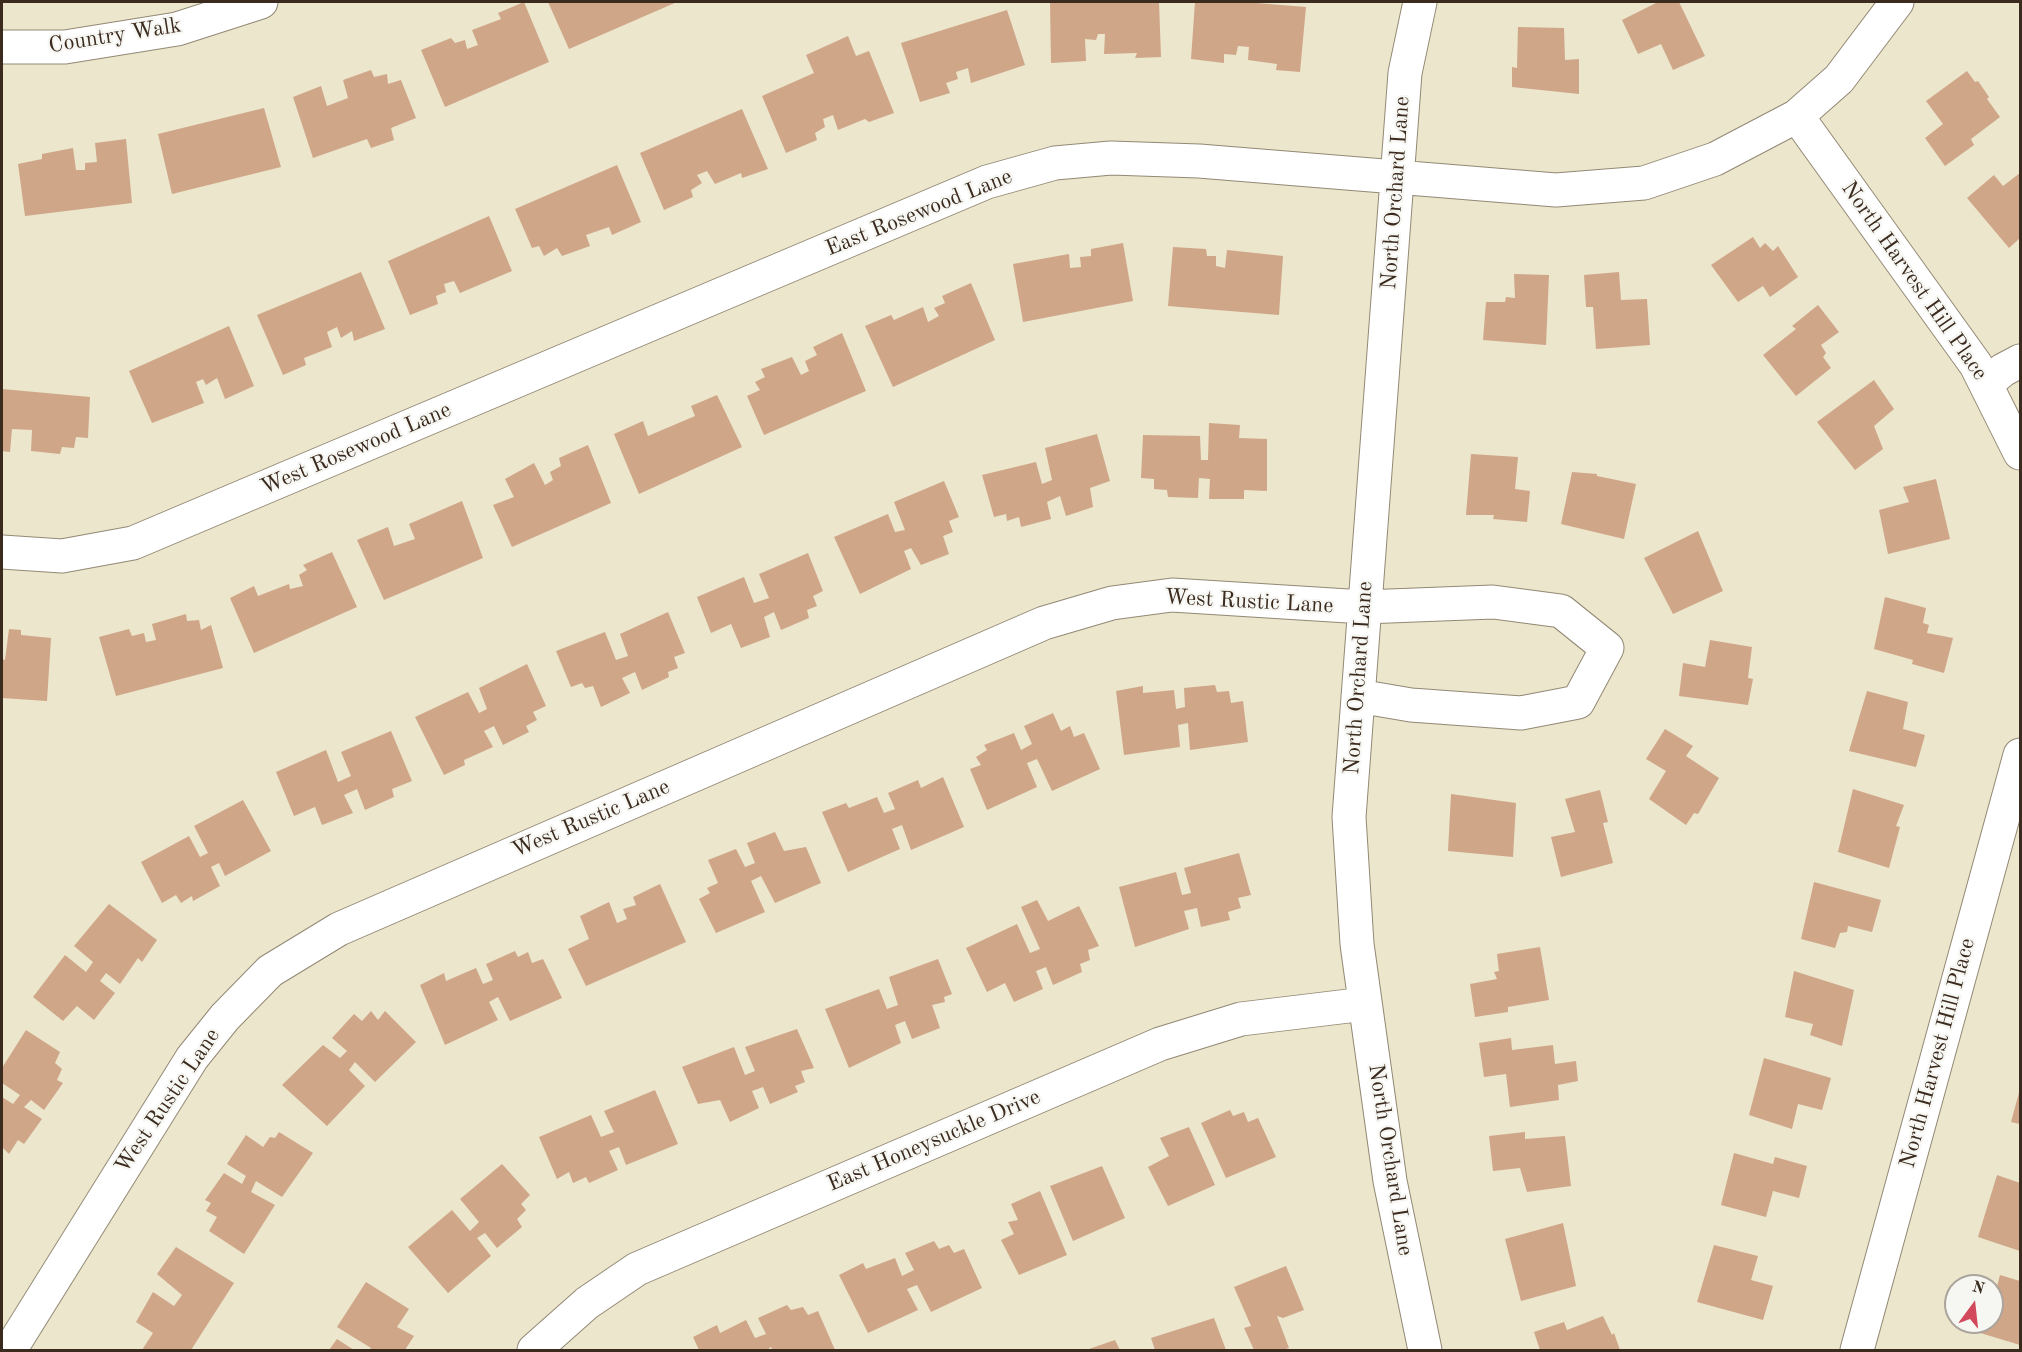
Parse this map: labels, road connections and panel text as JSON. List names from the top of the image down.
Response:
{
  "streets": {
    "street": [
      "Country Walk",
      "North Orchard Lane",
      "East Rosewood Lane",
      "North Harvest Hill Place",
      "West Rosewood Lane",
      "West Rustic Lane",
      "East Honeysuckle Drive"
    ]
  },
  "crossings": [
    ["North Orchard Lane", "East Rosewood Lane"],
    ["North Orchard Lane", "West Rustic Lane"],
    ["North Orchard Lane", "East Honeysuckle Drive"],
    ["East Rosewood Lane", "North Harvest Hill Place"],
    ["East Rosewood Lane", "West Rosewood Lane"]
  ],
  "north": "top"
}
